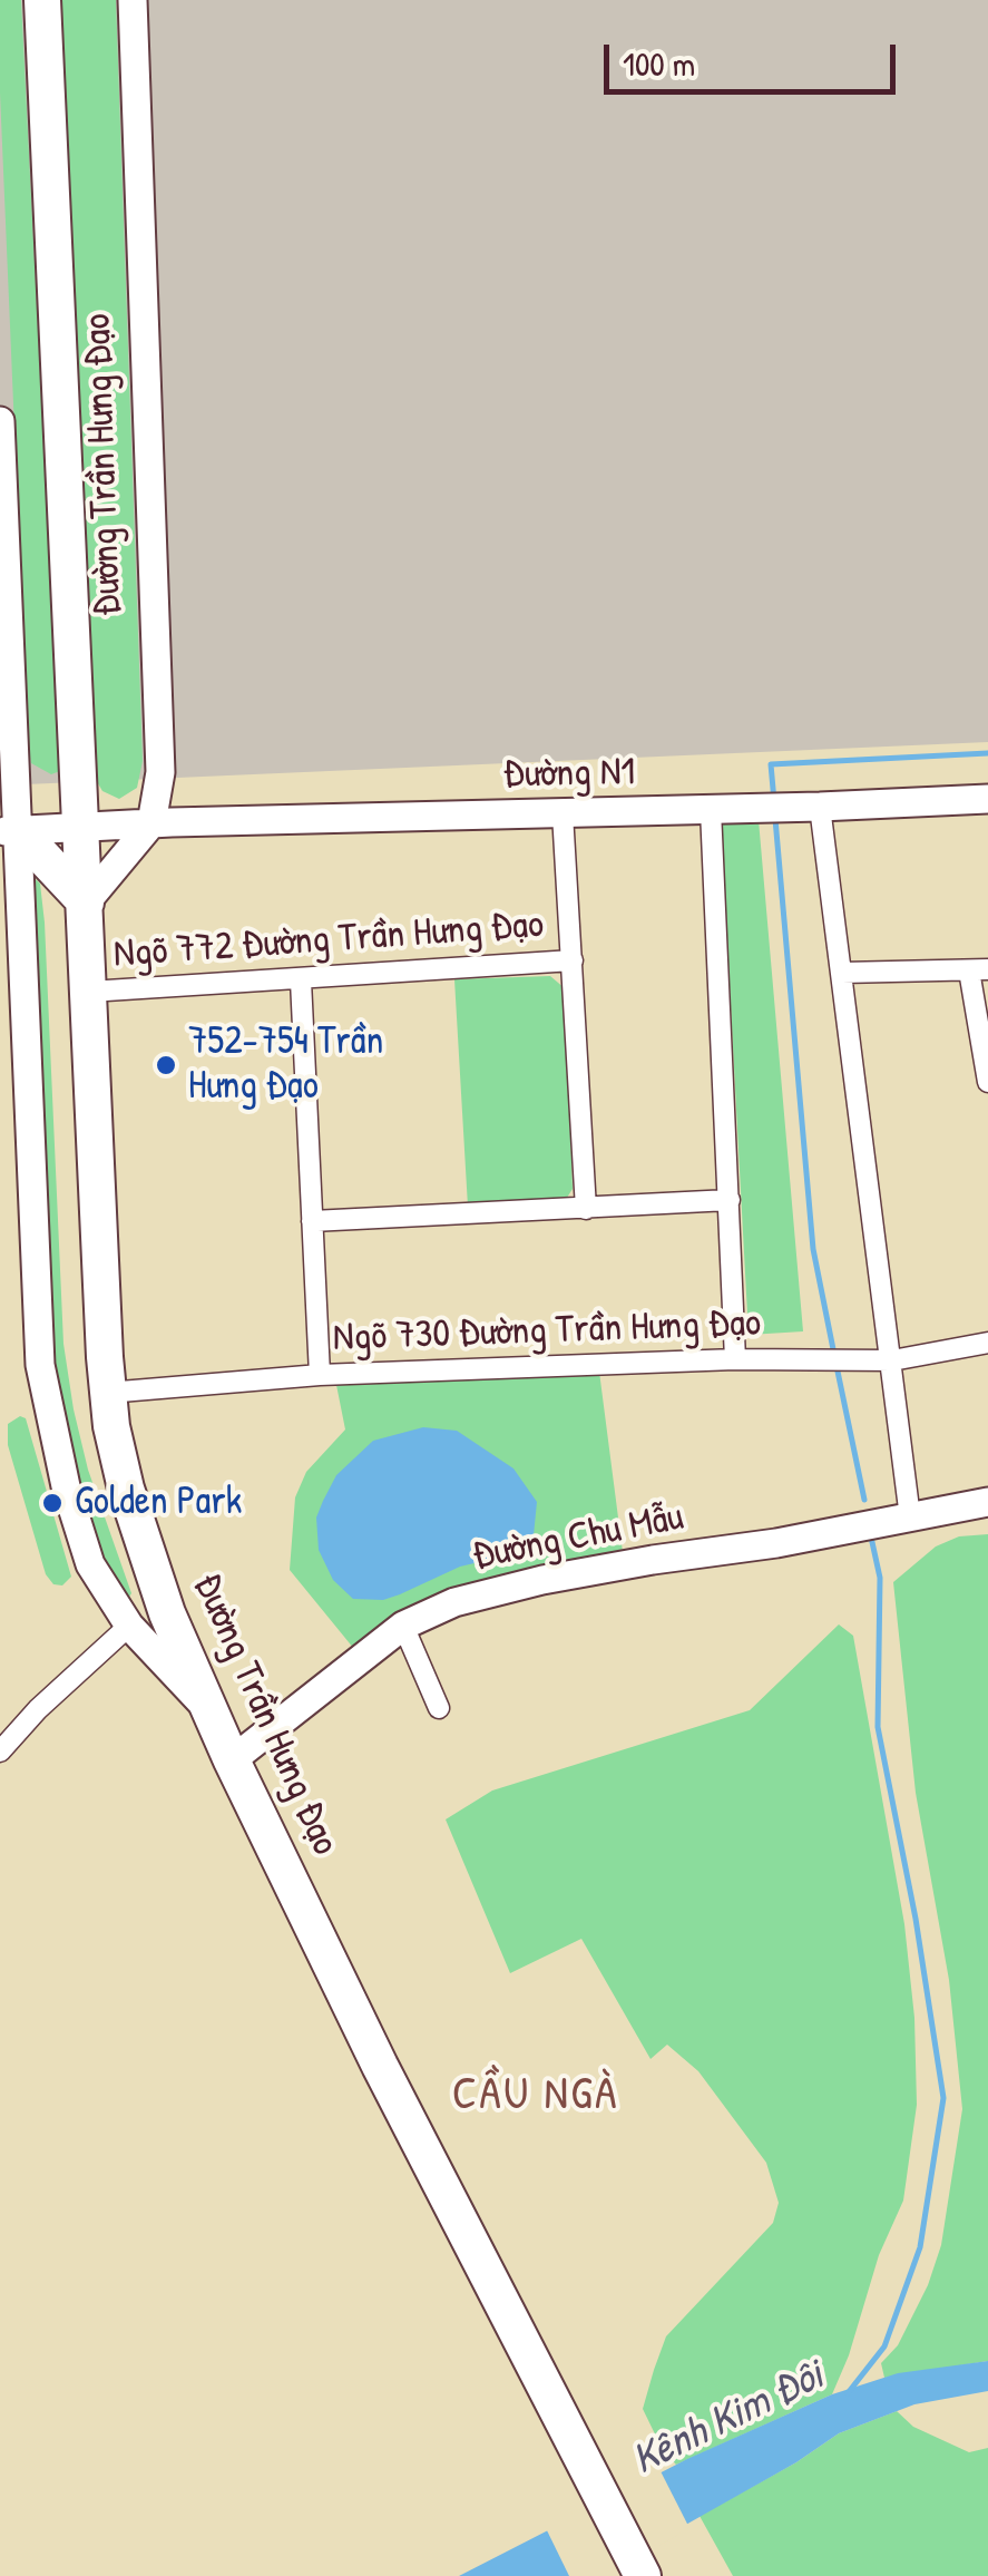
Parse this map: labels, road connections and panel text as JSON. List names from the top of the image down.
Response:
{
  "streets": {
    "highway": ["Đường Trần Hưng Đạo"],
    "main road": ["Đường N1", "Đường Chu Mẫu"],
    "street": ["Ngõ 772 Đường Trần Hưng Đạo", "Ngõ 730 Đường Trần Hưng Đạo"]
  },
  "crossings": [
    ["Đường Trần Hưng Đạo", "Đường N1"],
    ["Đường Trần Hưng Đạo", "Ngõ 772 Đường Trần Hưng Đạo"],
    ["Đường Trần Hưng Đạo", "Ngõ 730 Đường Trần Hưng Đạo"],
    ["Đường Trần Hưng Đạo", "Đường Chu Mẫu"]
  ],
  "districts": ["CẦU NGÀ"],
  "water": ["Kênh Kim Đôi"],
  "places": ["752-754 Trần Hưng Đạo", "Golden Park"],
  "scale_bar": "100 m"
}
